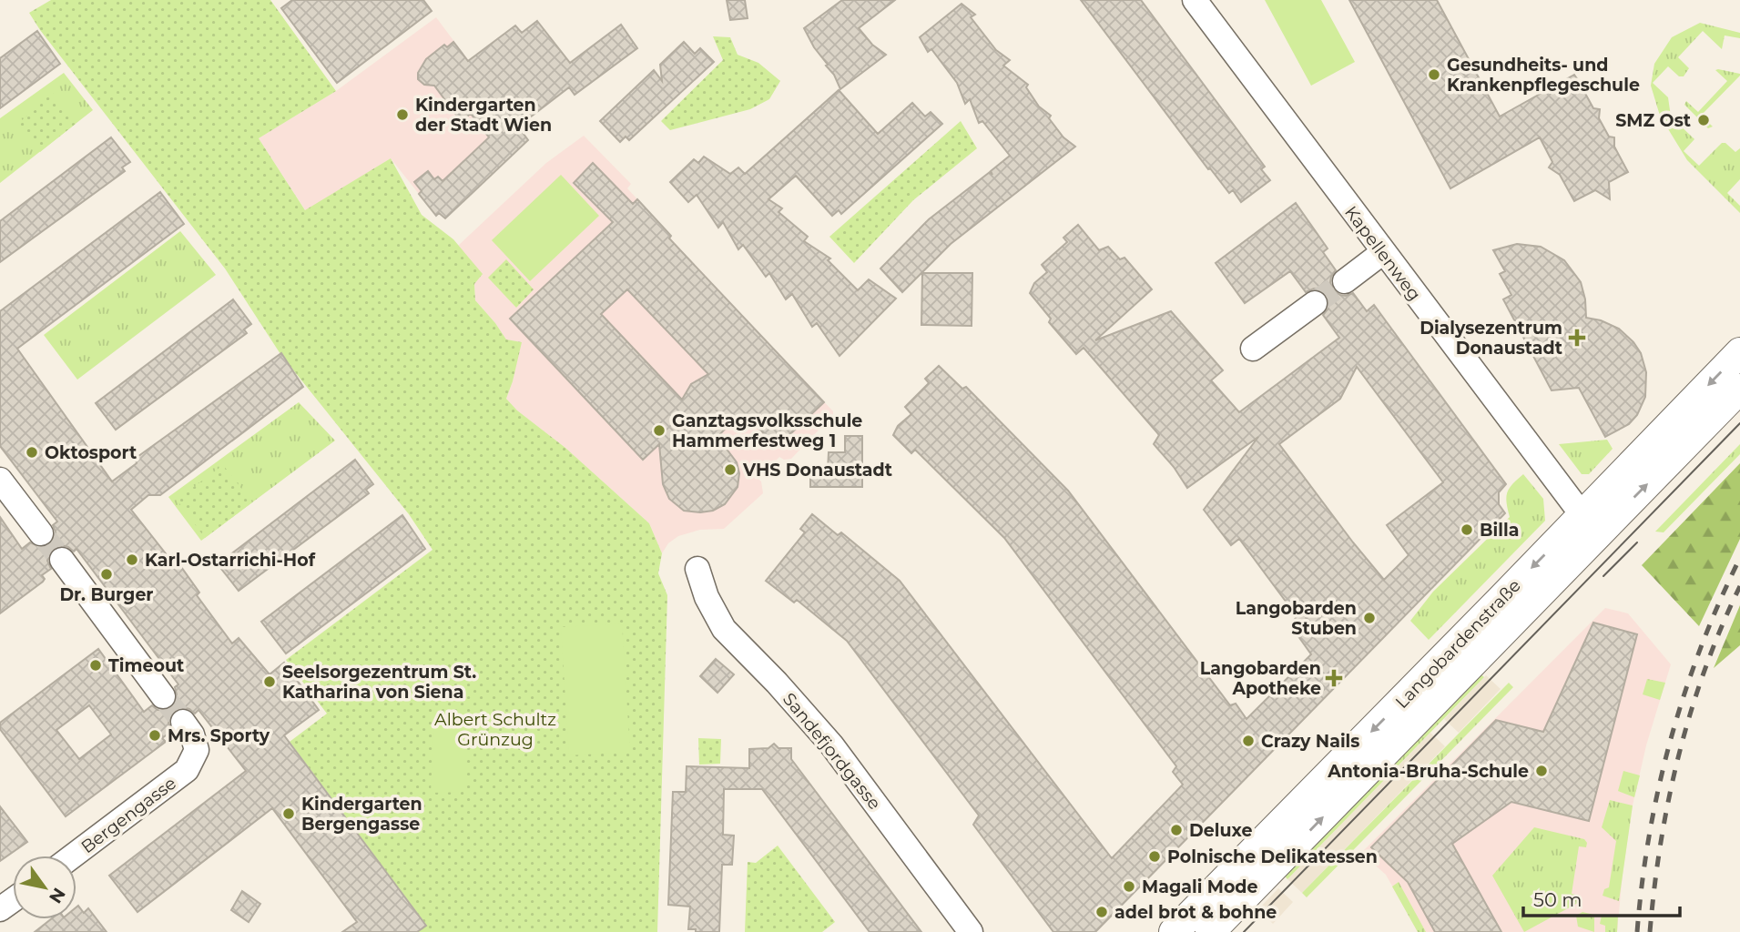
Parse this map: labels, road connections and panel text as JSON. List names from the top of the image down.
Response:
{
  "streets": {
    "street": [
      "Kapellenweg",
      "Langobardenstraße",
      "Sandefjordgasse",
      "Bergengasse"
    ]
  },
  "crossings": [
    ["Kapellenweg", "Langobardenstraße"]
  ],
  "parks": ["Albert Schultz Grünzug"],
  "places": {
    "other": [
      "Gesundheits- und Krankenpflegeschule",
      "Kindergarten der Stadt Wien",
      "SMZ Ost",
      "Ganztagsvolksschule Hammerfestweg 1",
      "Oktosport",
      "VHS Donaustadt",
      "Billa",
      "Karl-Ostarrichi-Hof",
      "Dr. Burger",
      "Langobarden Stuben",
      "Timeout",
      "Seelsorgezentrum St. Katharina von Siena",
      "Mrs. Sporty",
      "Crazy Nails",
      "Antonia-Bruha-Schule",
      "Kindergarten Bergengasse",
      "Deluxe",
      "Polnische Delikatessen",
      "Magali Mode",
      "adel brot & bohne"
    ],
    "health": ["Dialysezentrum Donaustadt", "Langobarden Apotheke"]
  },
  "scale_bar": "50 m",
  "north": "bottom right"
}
